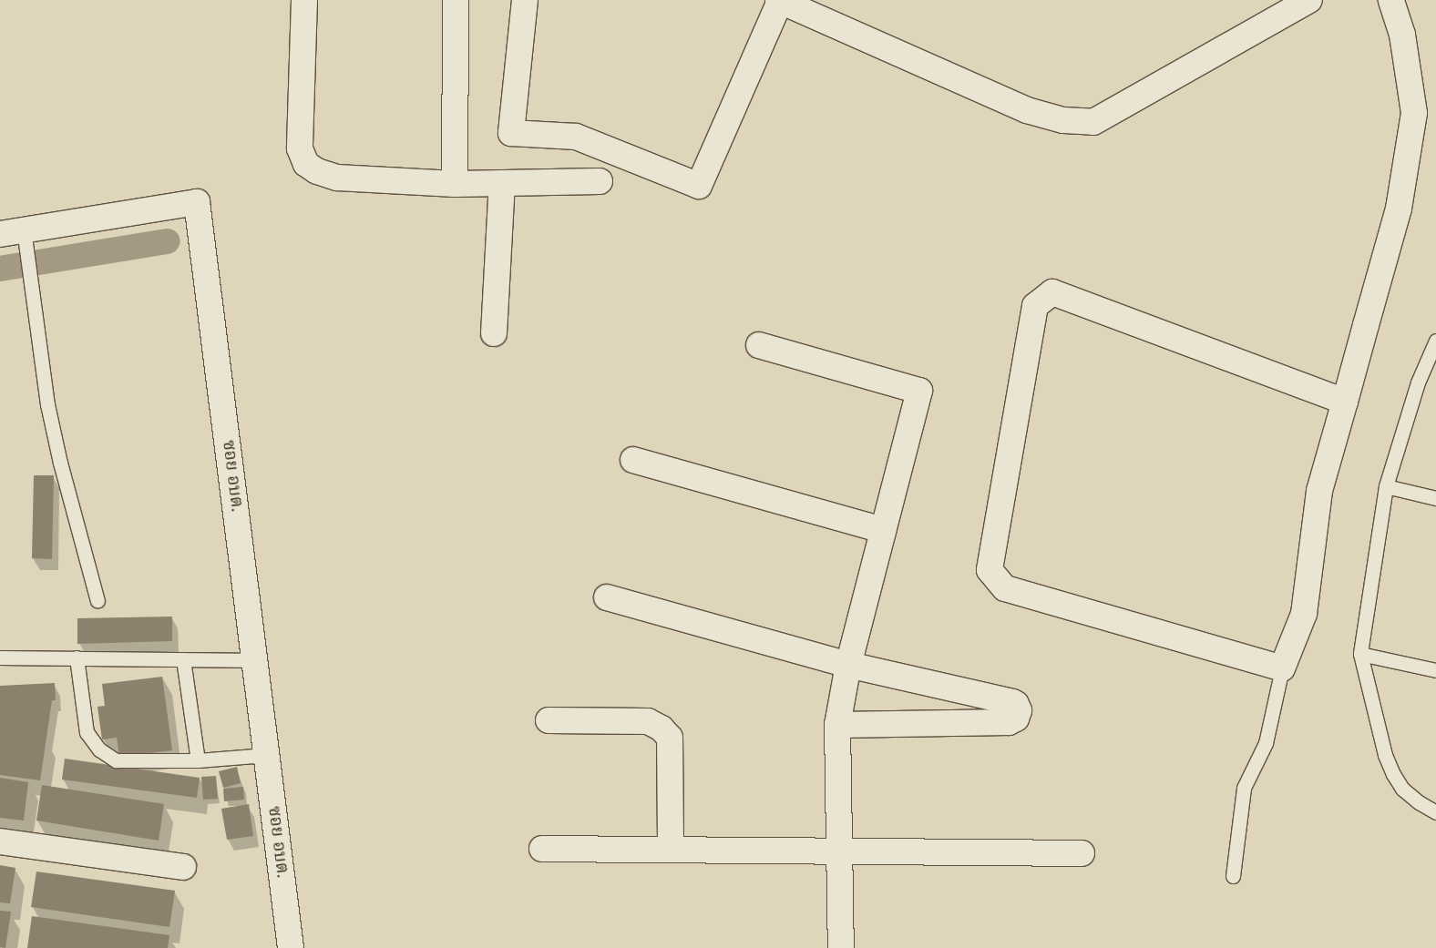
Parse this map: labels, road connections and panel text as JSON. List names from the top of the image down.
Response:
{
  "streets": {
    "street": ["ซอย อบต."]
  }
}
